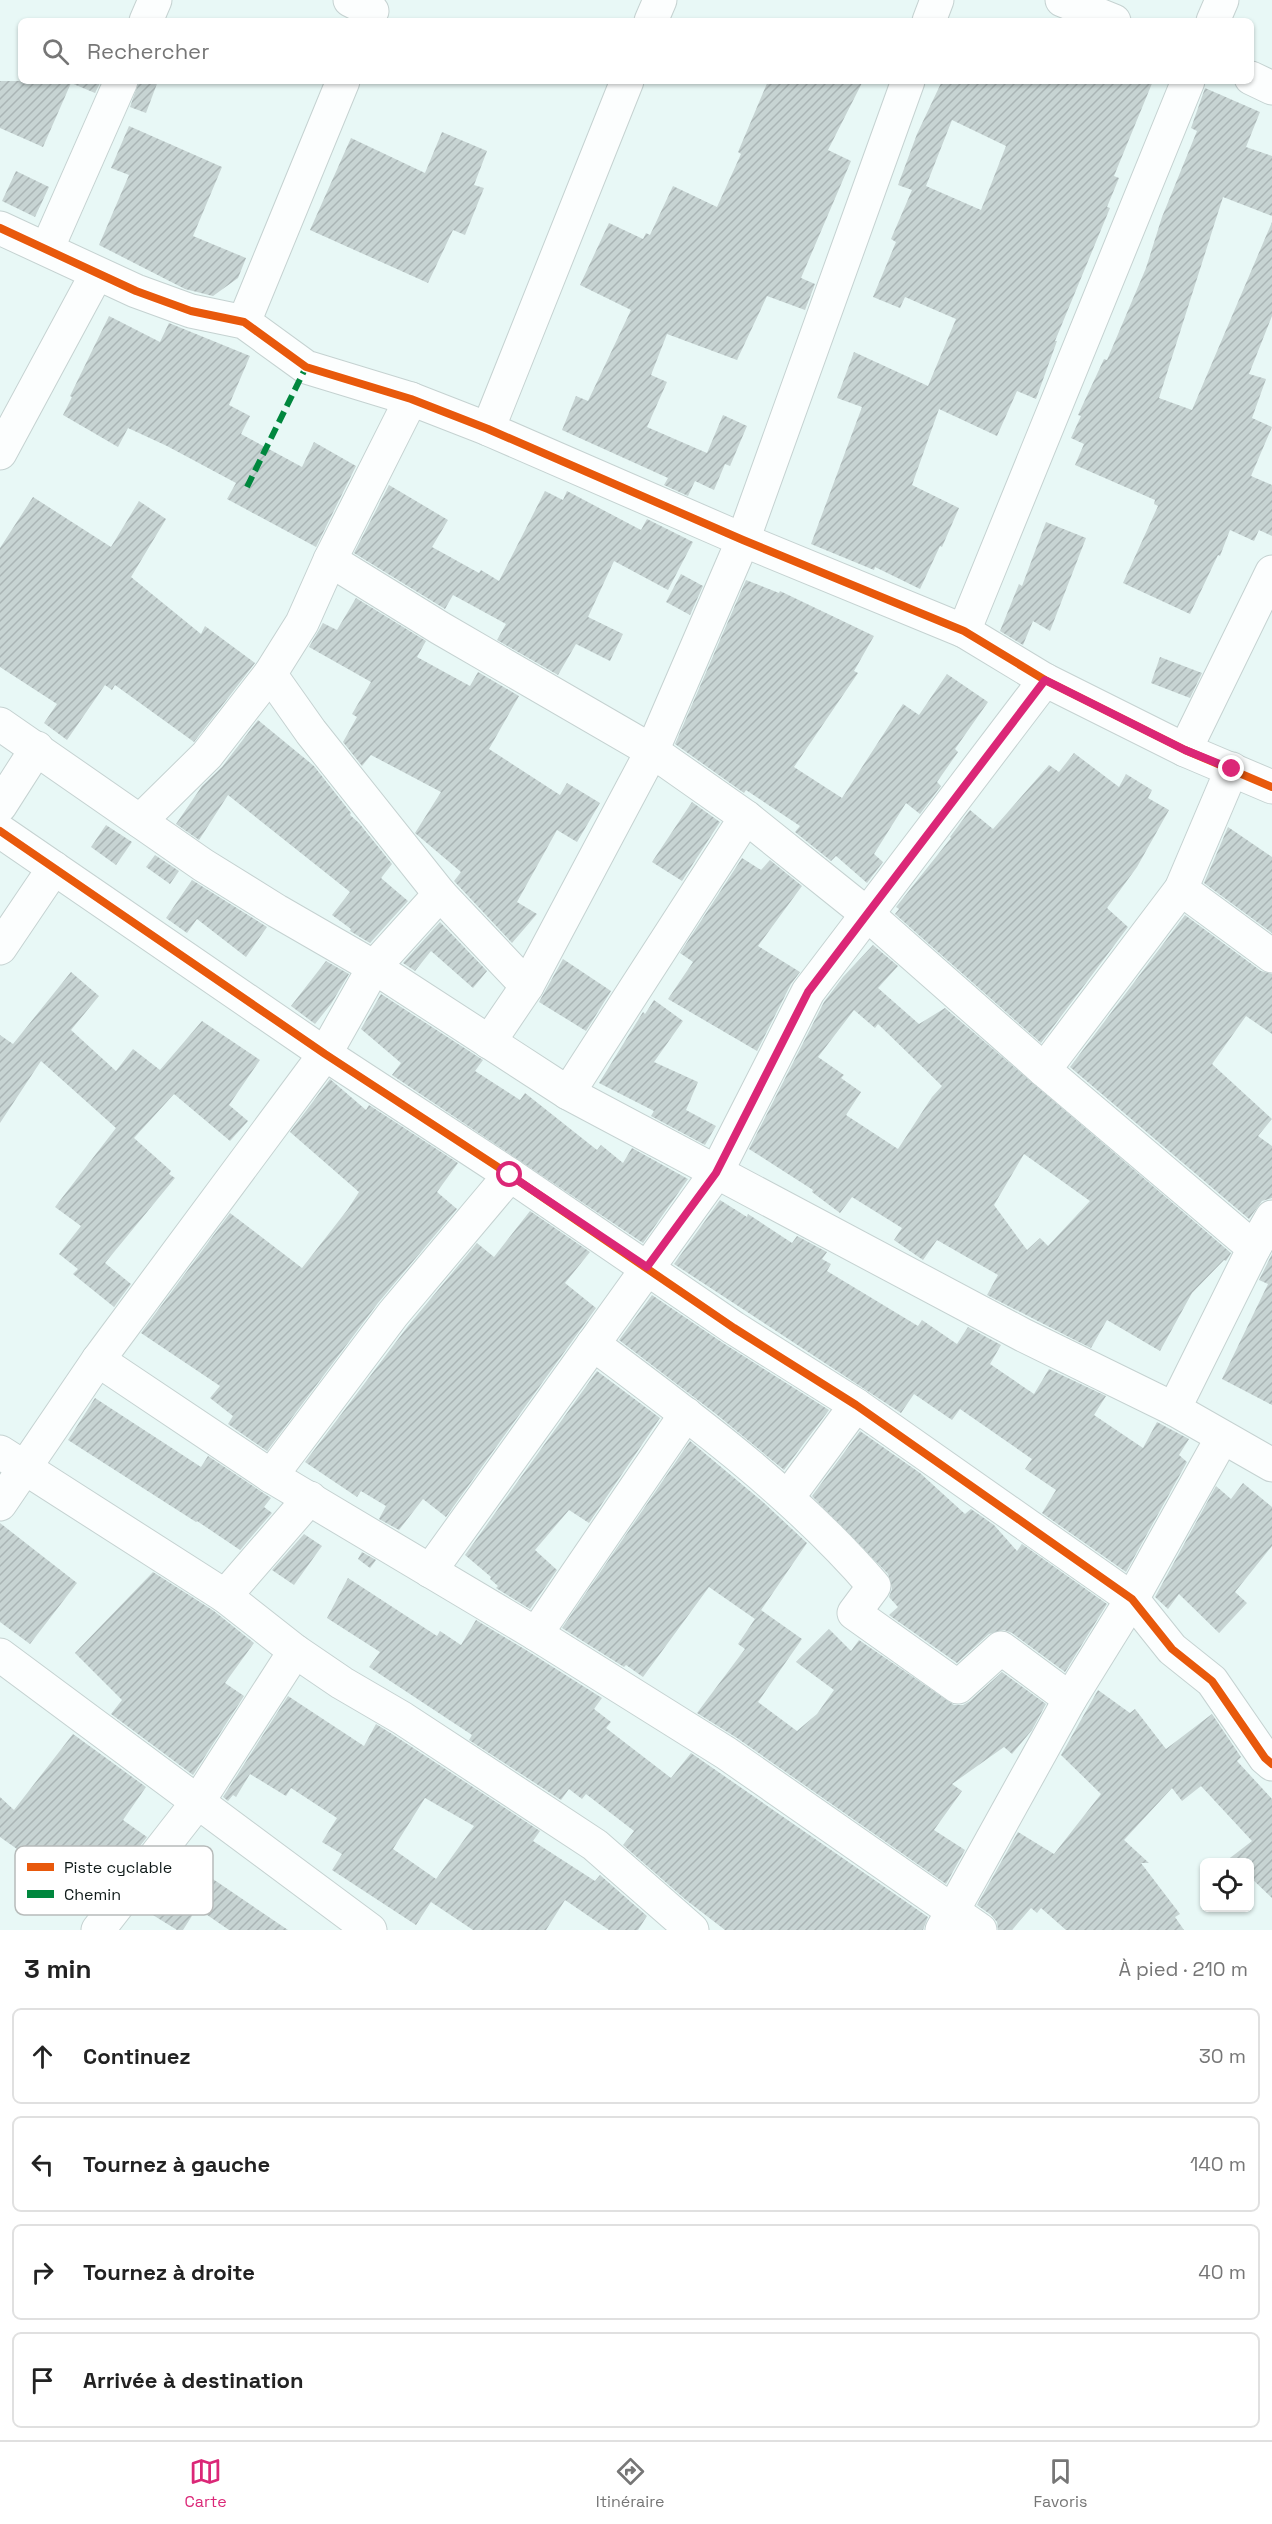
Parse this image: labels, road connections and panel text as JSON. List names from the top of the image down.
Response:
{
  "legend": ["Piste cyclable", "Chemin"],
  "page": {
    "search": "Rechercher",
    "heading": ["3 min", "À pied · 210 m"],
    "list": [
      ["Continuez", "30 m"],
      ["Tournez à gauche", "140 m"],
      ["Tournez à droite", "40 m"],
      "Arrivée à destination"
    ],
    "nav": ["Carte", "Itinéraire", "Favoris"]
  }
}
